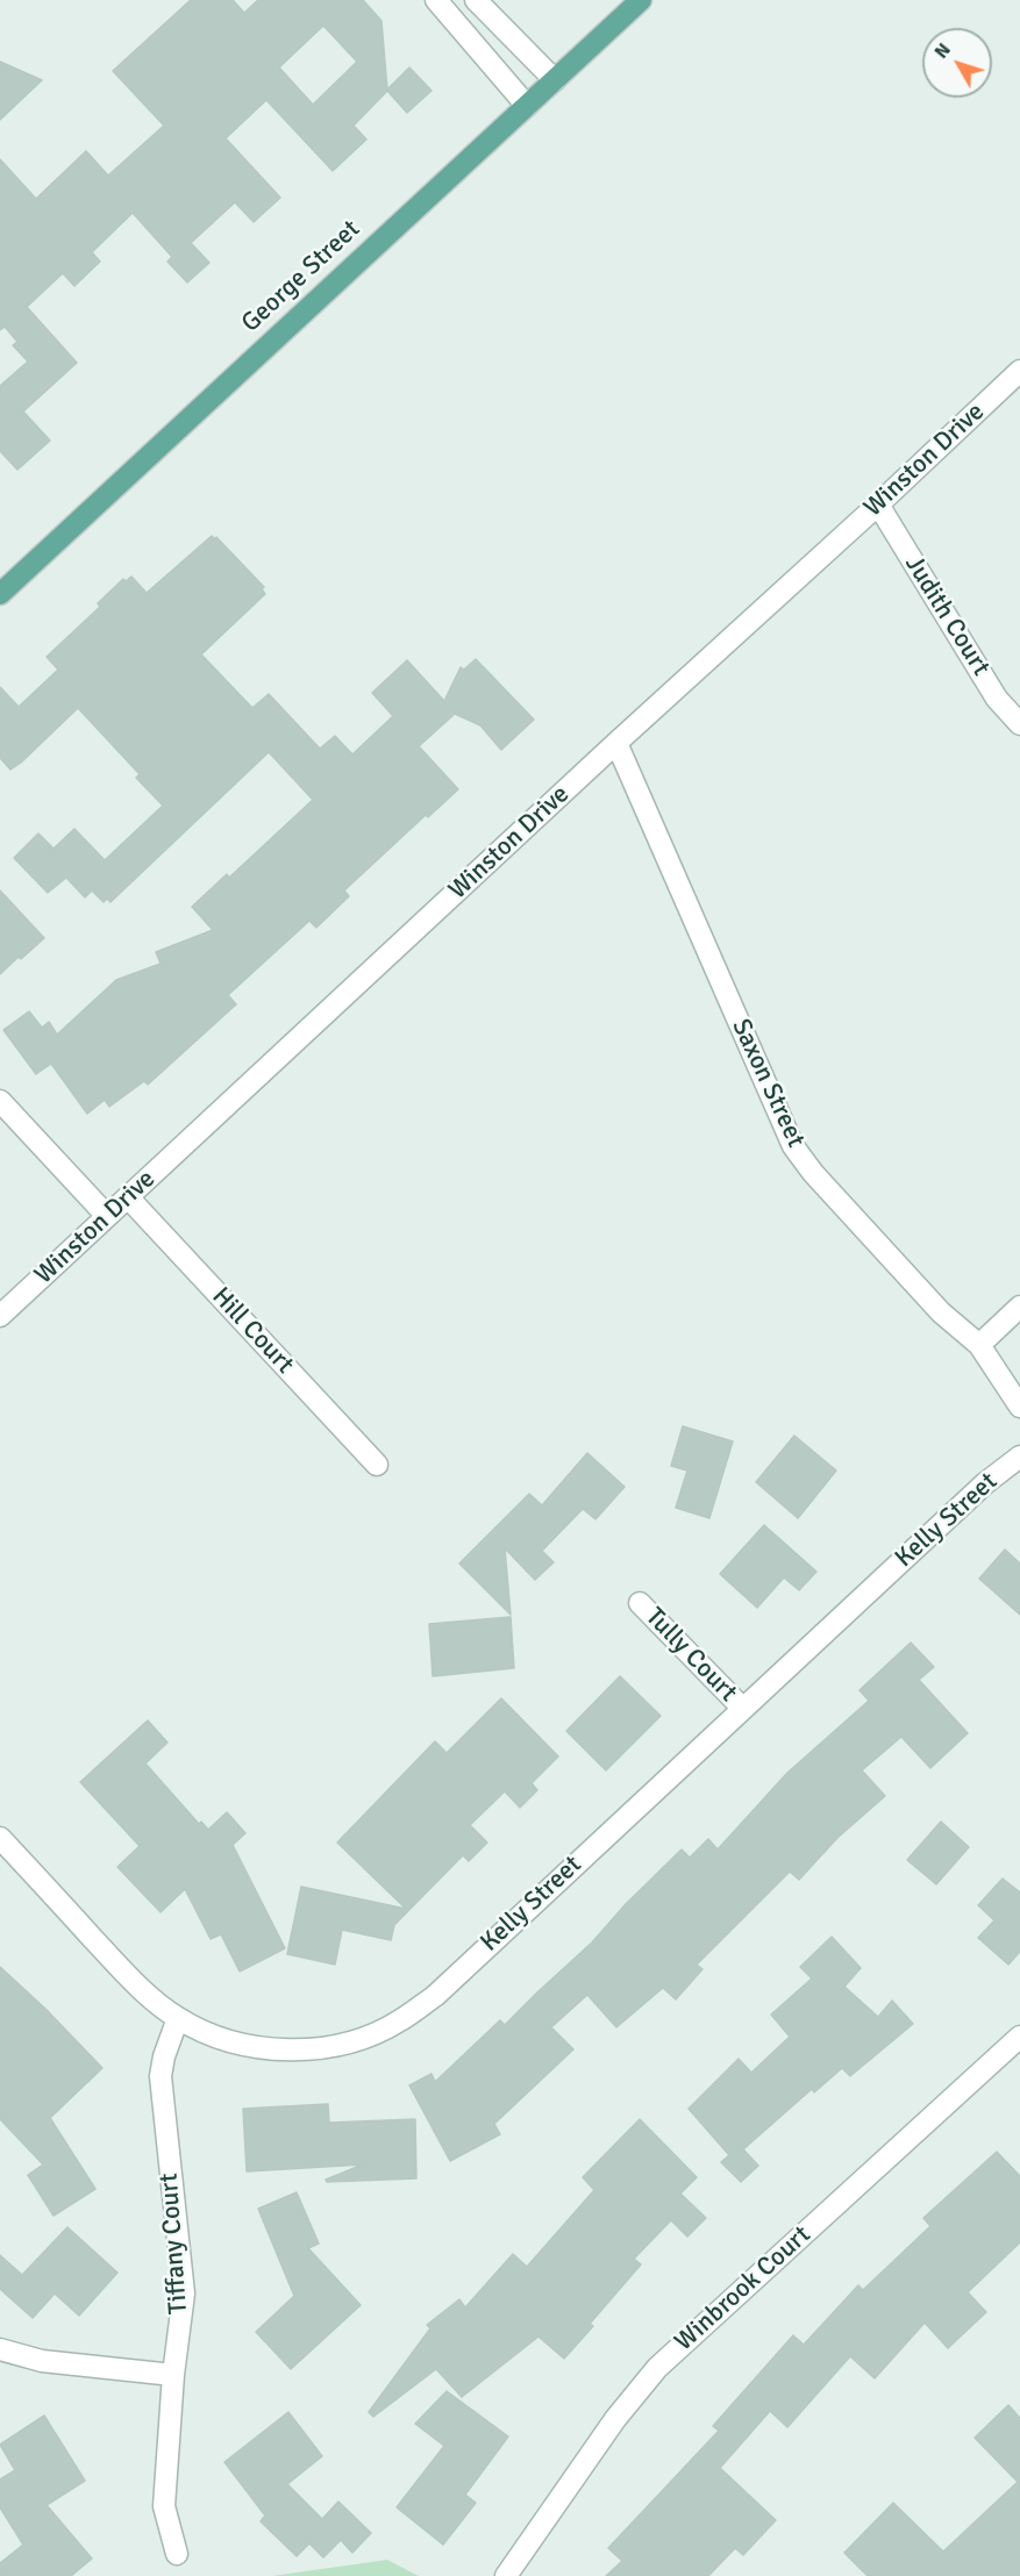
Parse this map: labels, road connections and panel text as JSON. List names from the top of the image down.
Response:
{
  "streets": {
    "main road": ["George Street"],
    "street": [
      "Winston Drive",
      "Judith Court",
      "Saxon Street",
      "Hill Court",
      "Kelly Street",
      "Tully Court",
      "Tiffany Court",
      "Winbrook Court"
    ]
  },
  "crossings": [
    ["Winston Drive", "Judith Court"],
    ["Winston Drive", "Saxon Street"],
    ["Winston Drive", "Hill Court"],
    ["Kelly Street", "Tully Court"],
    ["Kelly Street", "Tiffany Court"]
  ],
  "north": "top left"
}
